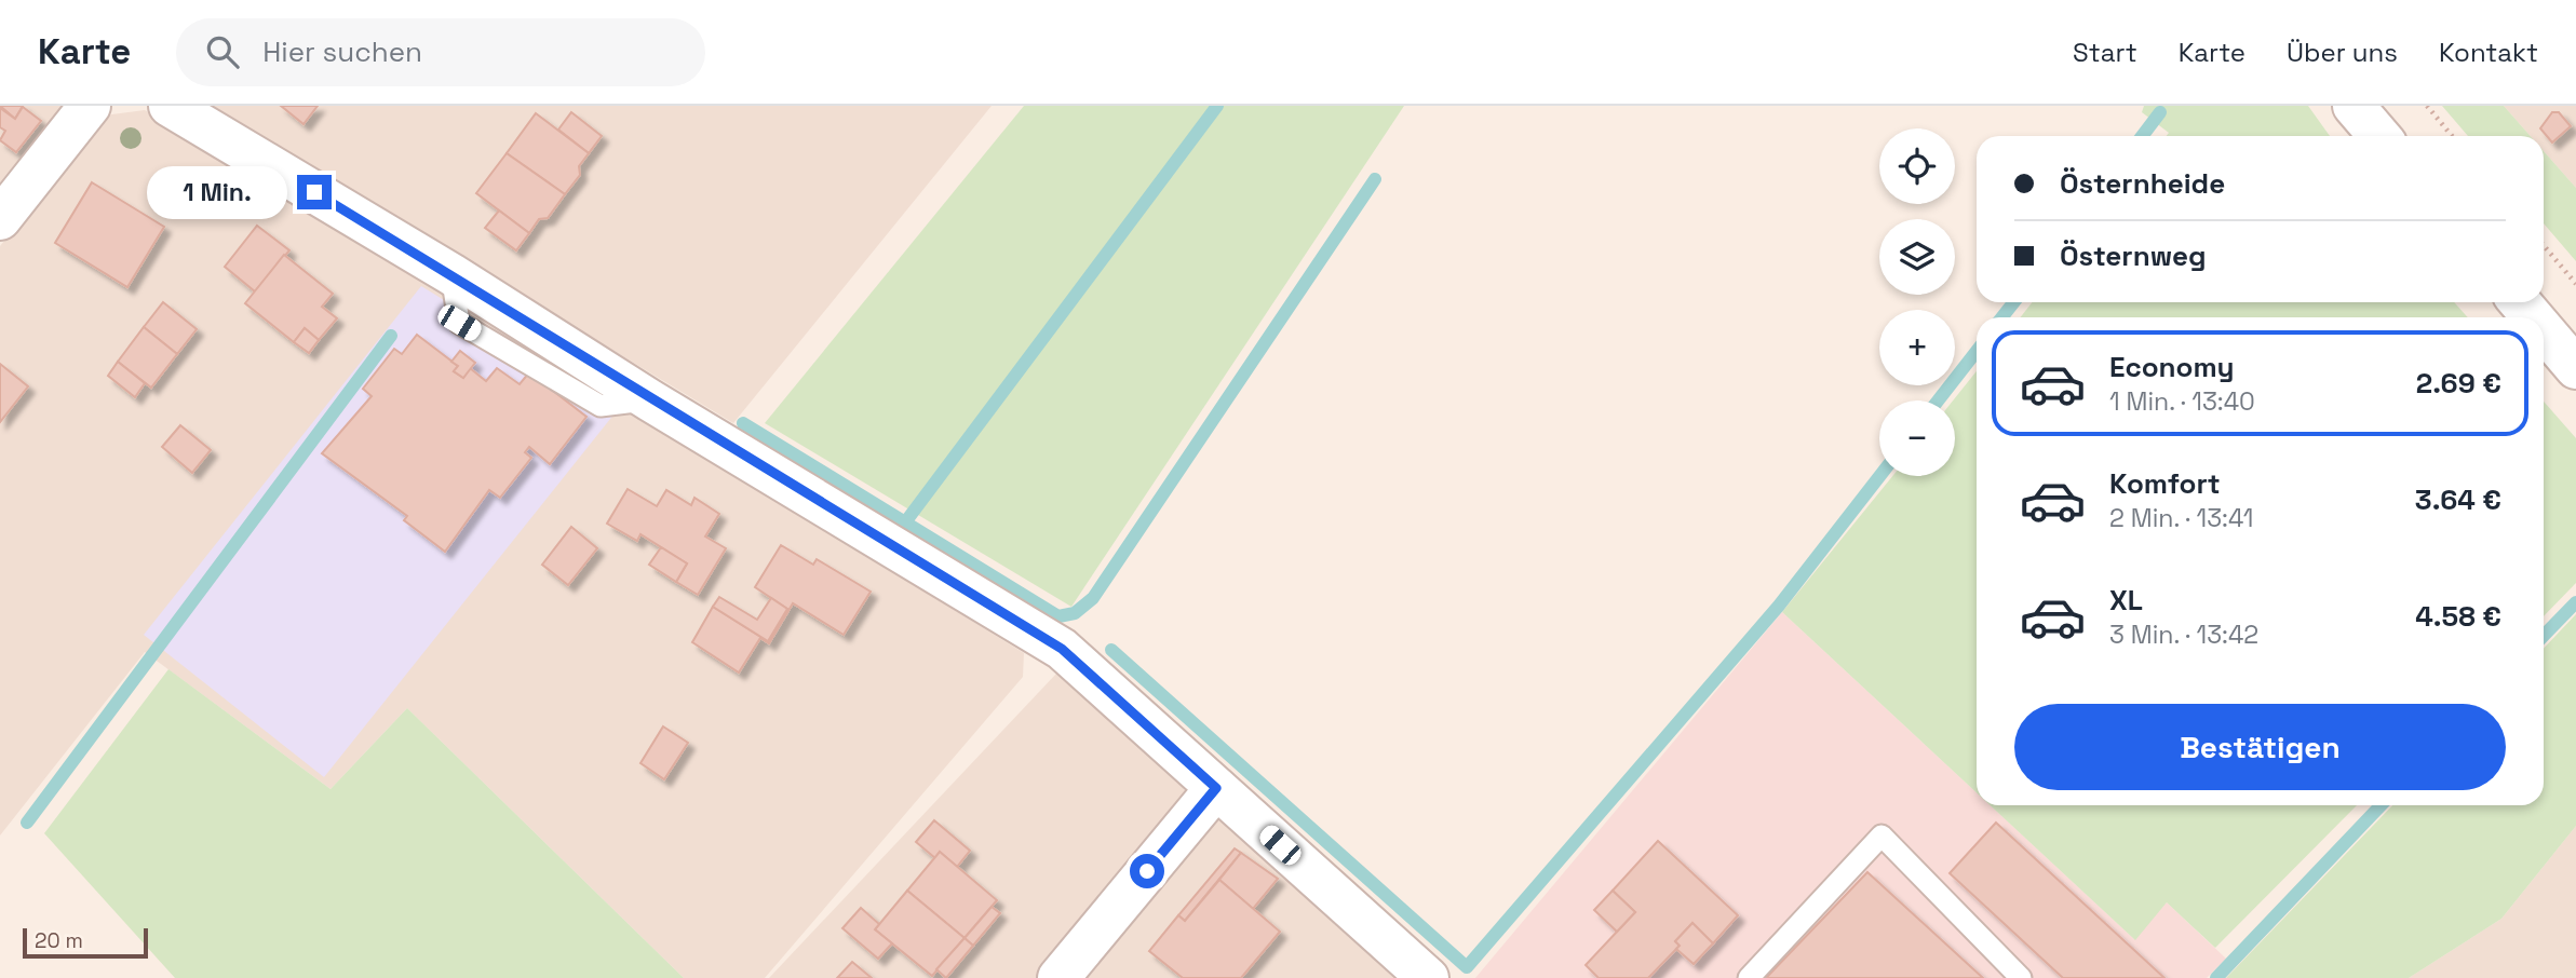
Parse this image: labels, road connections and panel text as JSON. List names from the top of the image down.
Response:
{
  "scale_bar": "20 m",
  "page": {
    "header": "Karte",
    "search": "Hier suchen",
    "nav": [
      "Start",
      "Karte",
      "Über uns",
      "Kontakt"
    ],
    "map_buttons": ["+", "−"],
    "banner": ["Östernheide", "Östernweg"],
    "bubble": "1 Min.",
    "list": [
      {
        "name": "Economy",
        "note": "1 Min. · 13:40",
        "value": "2.69 €"
      },
      {
        "name": "Komfort",
        "note": "2 Min. · 13:41",
        "value": "3.64 €"
      },
      {
        "name": "XL",
        "note": "3 Min. · 13:42",
        "value": "4.58 €"
      }
    ],
    "buttons": "Bestätigen",
    "scale": "20 m"
  }
}
